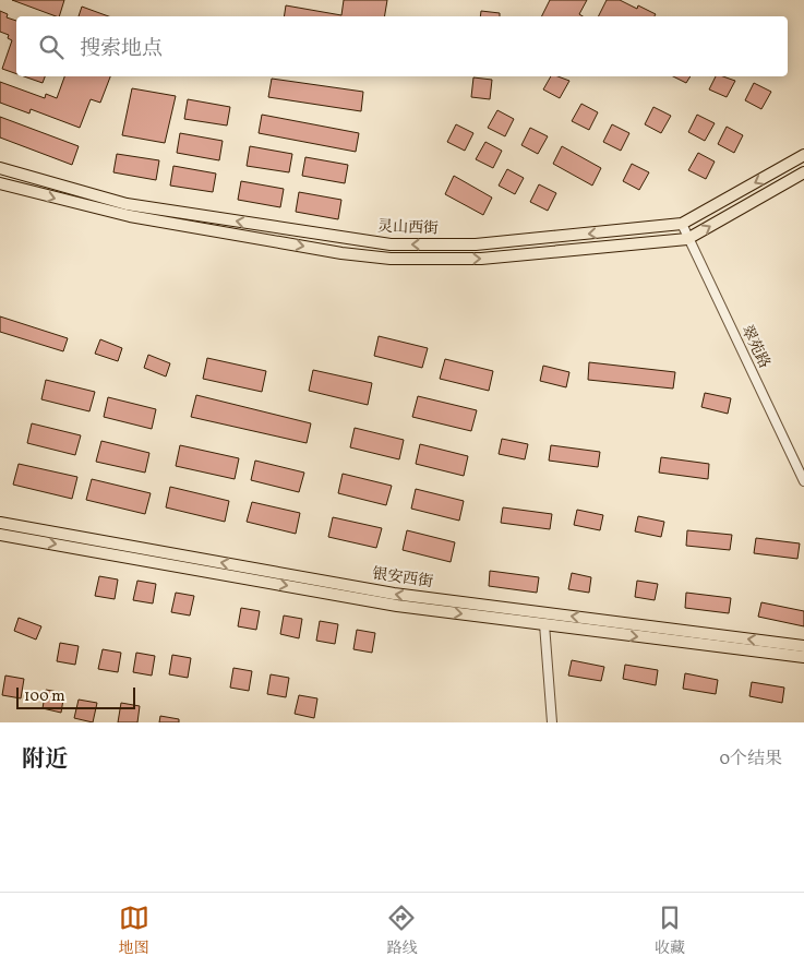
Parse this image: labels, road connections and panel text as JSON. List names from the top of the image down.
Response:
{
  "streets": {
    "main road": ["灵山西街", "银安西街"],
    "street": ["翠苑路"]
  },
  "crossings": [
    ["灵山西街", "翠苑路"]
  ],
  "scale_bar": "100 m",
  "page": {
    "search": "搜索地点",
    "scale": "100 m",
    "heading": ["附近", "0个结果"],
    "nav": ["地图", "路线", "收藏"]
  }
}
